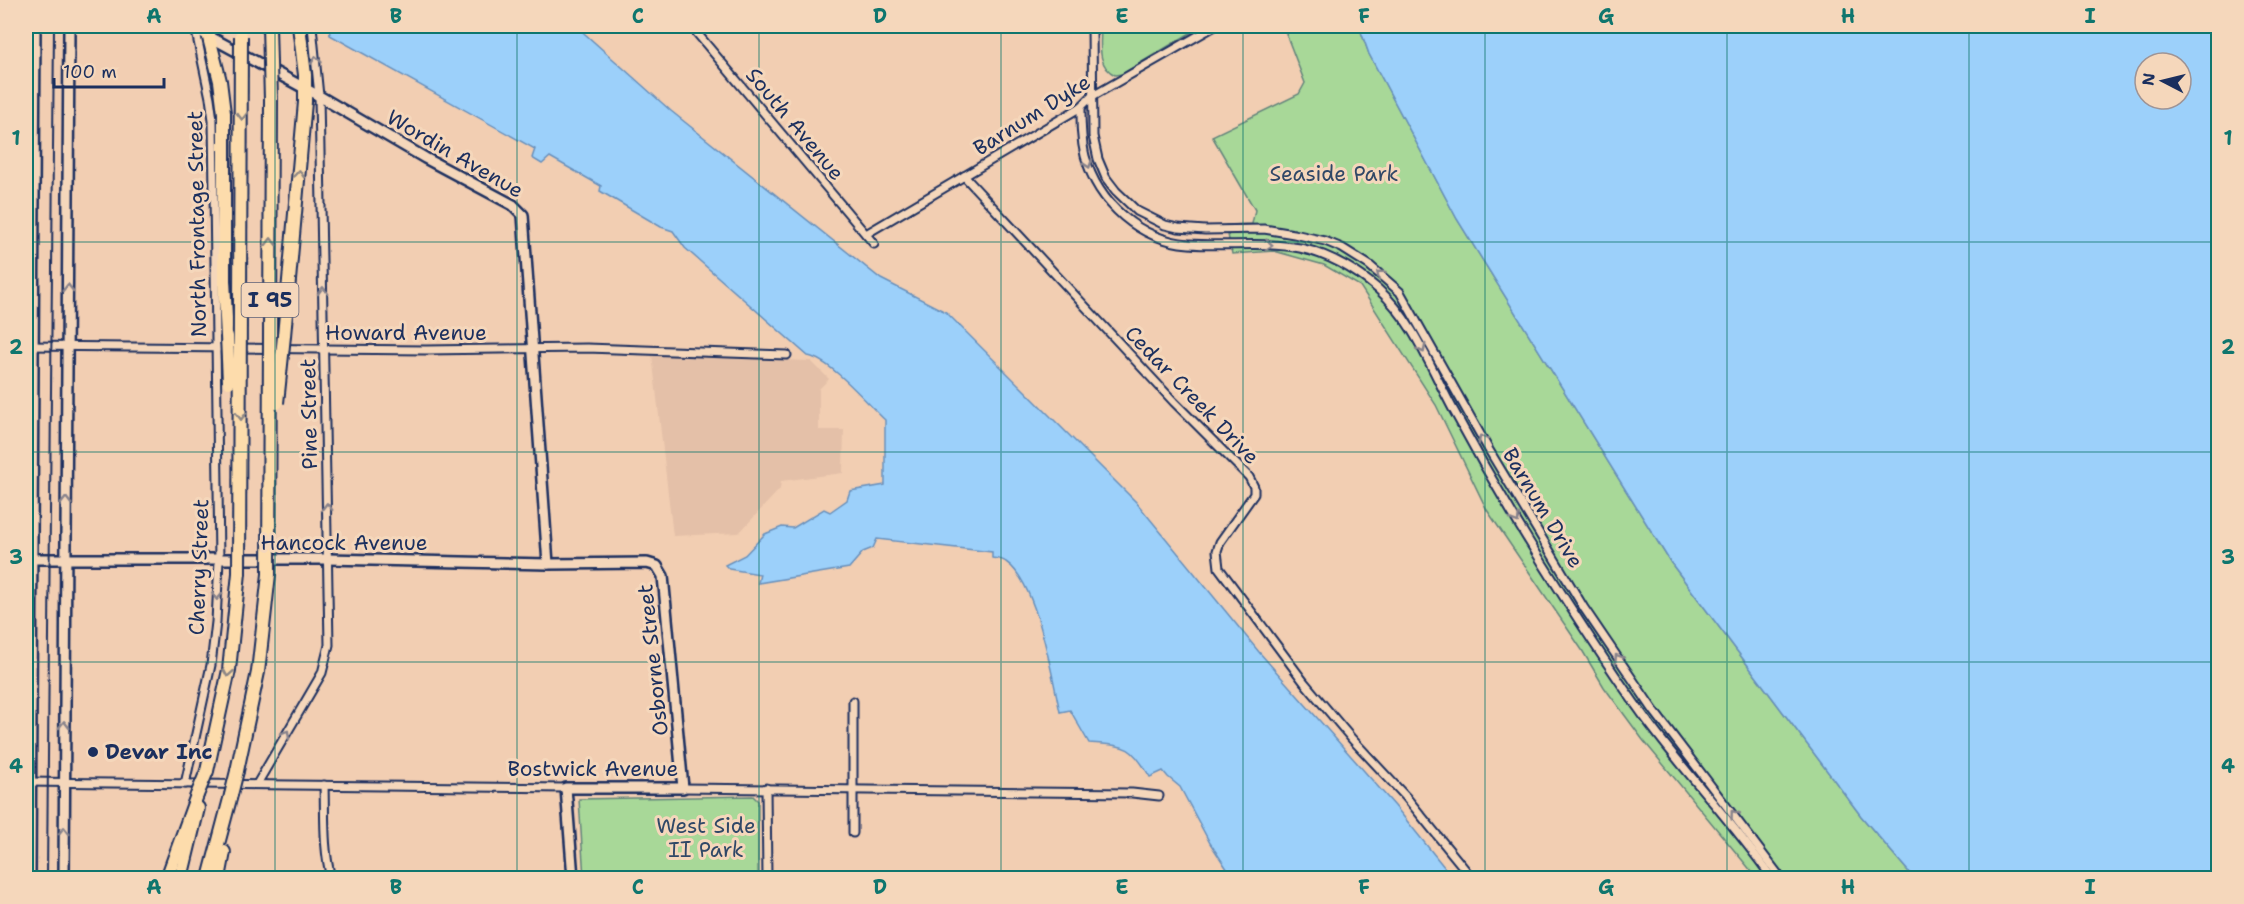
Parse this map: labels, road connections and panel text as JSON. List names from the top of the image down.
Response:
{
  "streets": {
    "highway": ["I 95"],
    "street": [
      "Barnum Dyke",
      "South Avenue",
      "Wordin Avenue",
      "North Frontage Street",
      "Howard Avenue",
      "Cedar Creek Drive",
      "Pine Street",
      "Barnum Drive",
      "Hancock Avenue",
      "Cherry Street",
      "Osborne Street",
      "Bostwick Avenue"
    ]
  },
  "crossings": [
    ["Barnum Dyke", "South Avenue"],
    ["Barnum Dyke", "Cedar Creek Drive"],
    ["Barnum Dyke", "Barnum Drive"],
    ["Wordin Avenue", "North Frontage Street"],
    ["Wordin Avenue", "Howard Avenue"],
    ["Wordin Avenue", "Pine Street"],
    ["Wordin Avenue", "Hancock Avenue"],
    ["North Frontage Street", "Howard Avenue"],
    ["North Frontage Street", "Cherry Street"],
    ["Howard Avenue", "Pine Street"],
    ["Howard Avenue", "Cherry Street"],
    ["Pine Street", "Hancock Avenue"],
    ["Pine Street", "Bostwick Avenue"],
    ["Hancock Avenue", "Cherry Street"],
    ["Hancock Avenue", "Osborne Street"],
    ["Cherry Street", "Bostwick Avenue"],
    ["Osborne Street", "Bostwick Avenue"]
  ],
  "one_way": ["Pine Street", "Cherry Street"],
  "parks": ["Seaside Park", "West Side II Park"],
  "places": ["Devar Inc"],
  "scale_bar": "100 m",
  "north": "left",
  "grid": {
    "columns": [
      "A",
      "B",
      "C",
      "D",
      "E",
      "F",
      "G",
      "H",
      "I"
    ],
    "rows": [
      "1",
      "2",
      "3",
      "4"
    ]
  }
}
